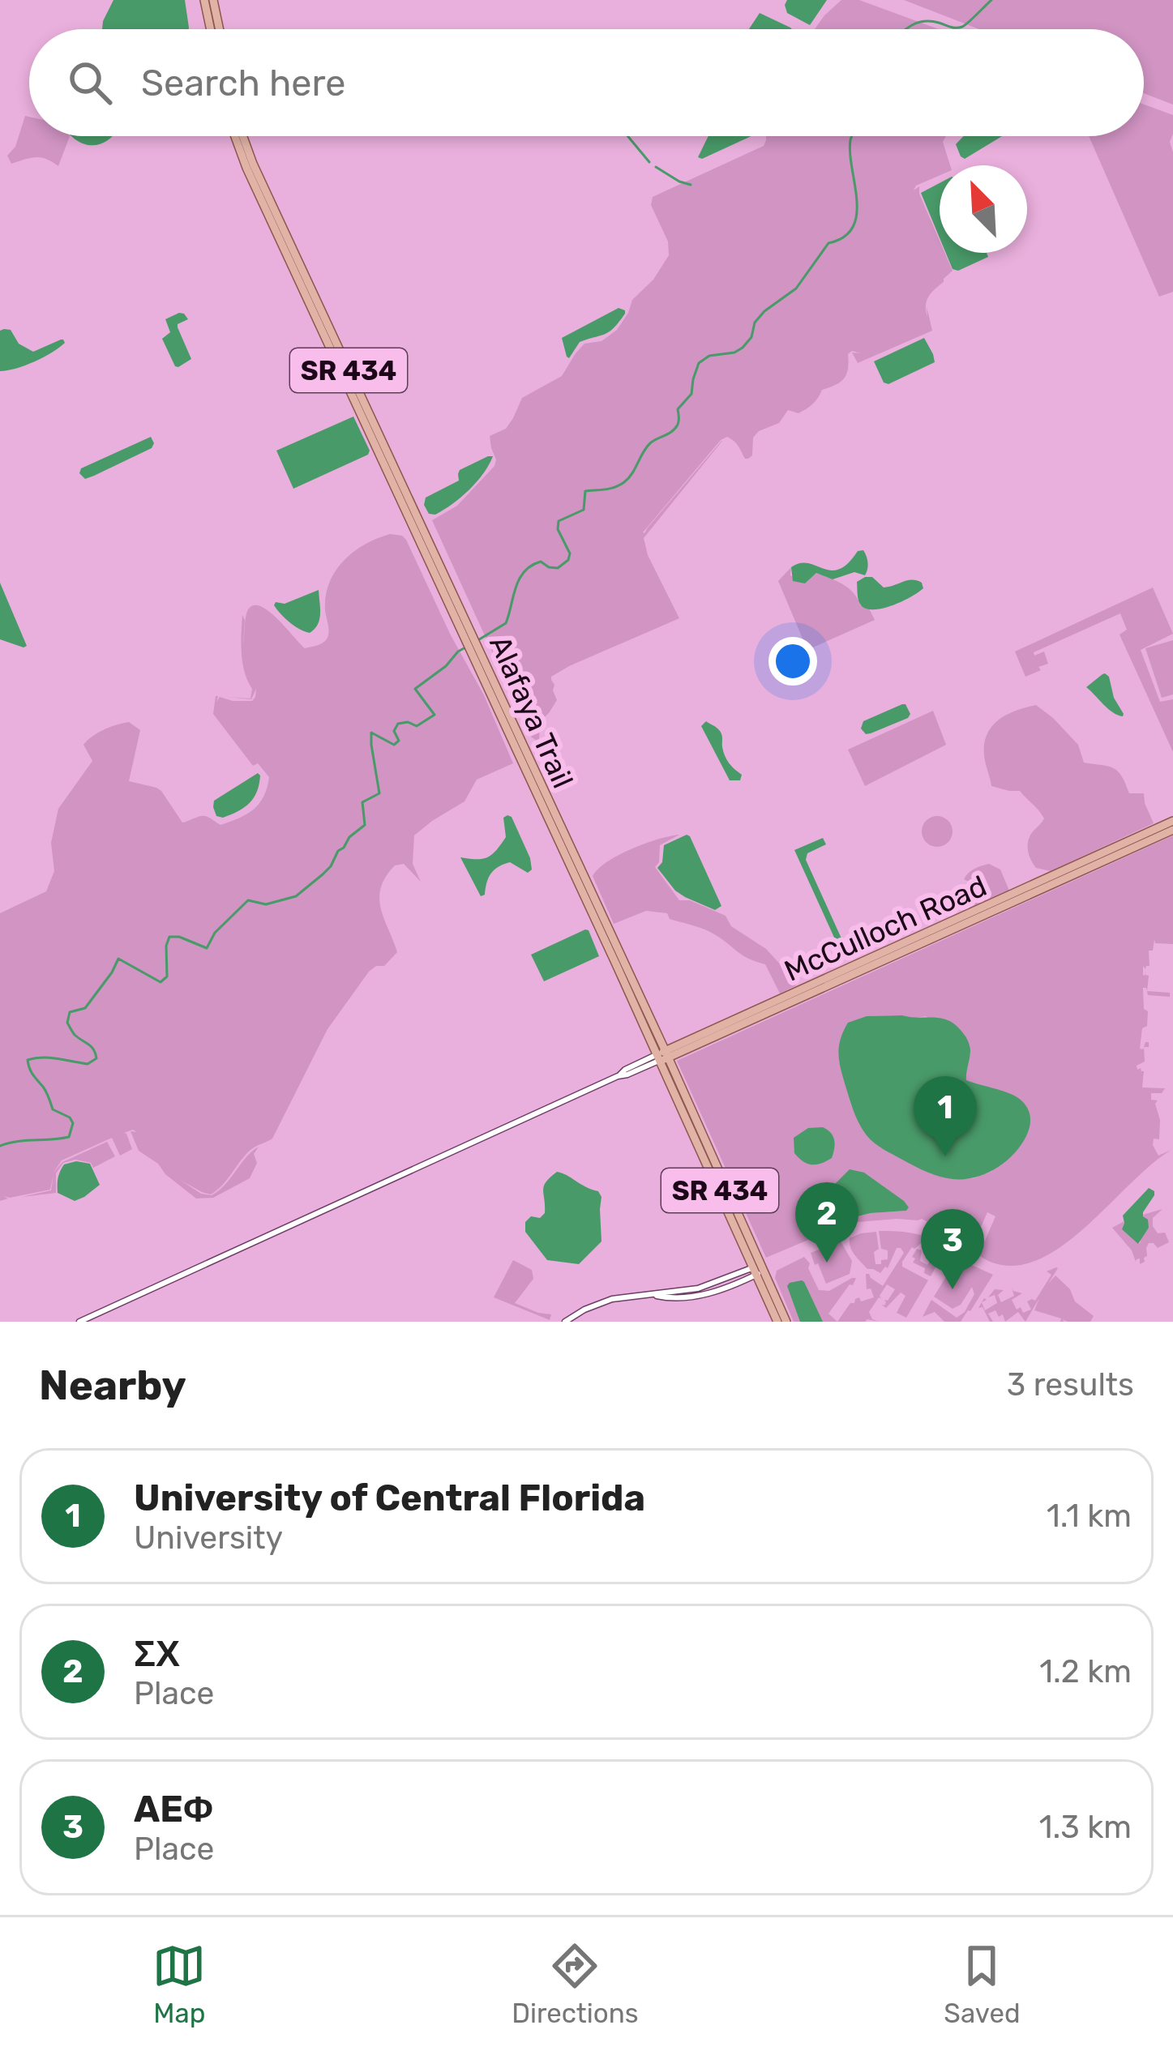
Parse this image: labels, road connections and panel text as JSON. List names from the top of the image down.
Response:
{
  "streets": {
    "main road": ["SR 434", "Alafaya Trail", "McCulloch Road"]
  },
  "crossings": [
    ["Alafaya Trail", "McCulloch Road"]
  ],
  "north": "top left",
  "page": {
    "search": "Search here",
    "pins": ["1", "2", "3"],
    "heading": ["Nearby", "3 results"],
    "list": [
      {
        "mark": "1",
        "name": "University of Central Florida",
        "note": "University",
        "value": "1.1 km"
      },
      {
        "mark": "2",
        "name": "ΣΧ",
        "note": "Place",
        "value": "1.2 km"
      },
      {
        "mark": "3",
        "name": "AEΦ",
        "note": "Place",
        "value": "1.3 km"
      }
    ],
    "nav": ["Map", "Directions", "Saved"]
  }
}
